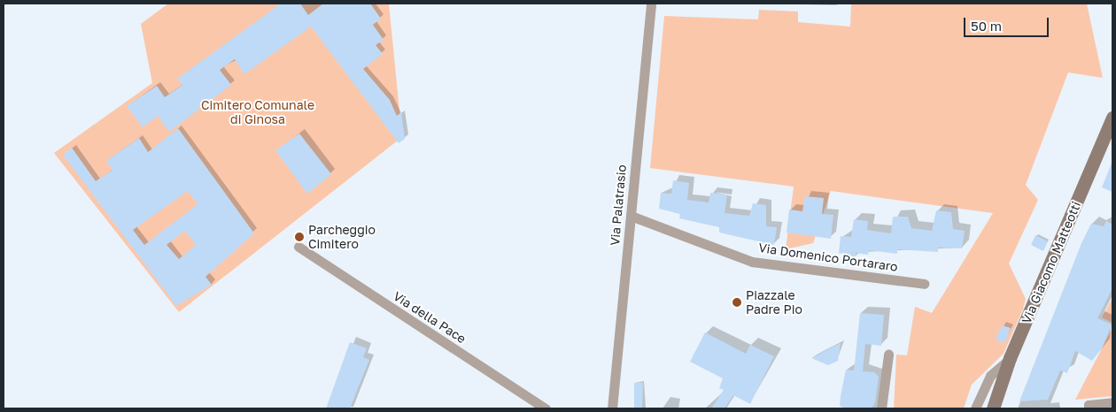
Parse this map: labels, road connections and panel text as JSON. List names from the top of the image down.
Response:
{
  "streets": {
    "street": [
      "Via Palatrasio",
      "Via Domenico Portararo",
      "Via Giacomo Matteotti",
      "Via della Pace"
    ]
  },
  "crossings": [
    ["Via Palatrasio", "Via Domenico Portararo"]
  ],
  "parks": ["Cimitero Comunale di Ginosa"],
  "places": ["Parcheggio Cimitero", "Piazzale Padre Pio"],
  "scale_bar": "50 m"
}
